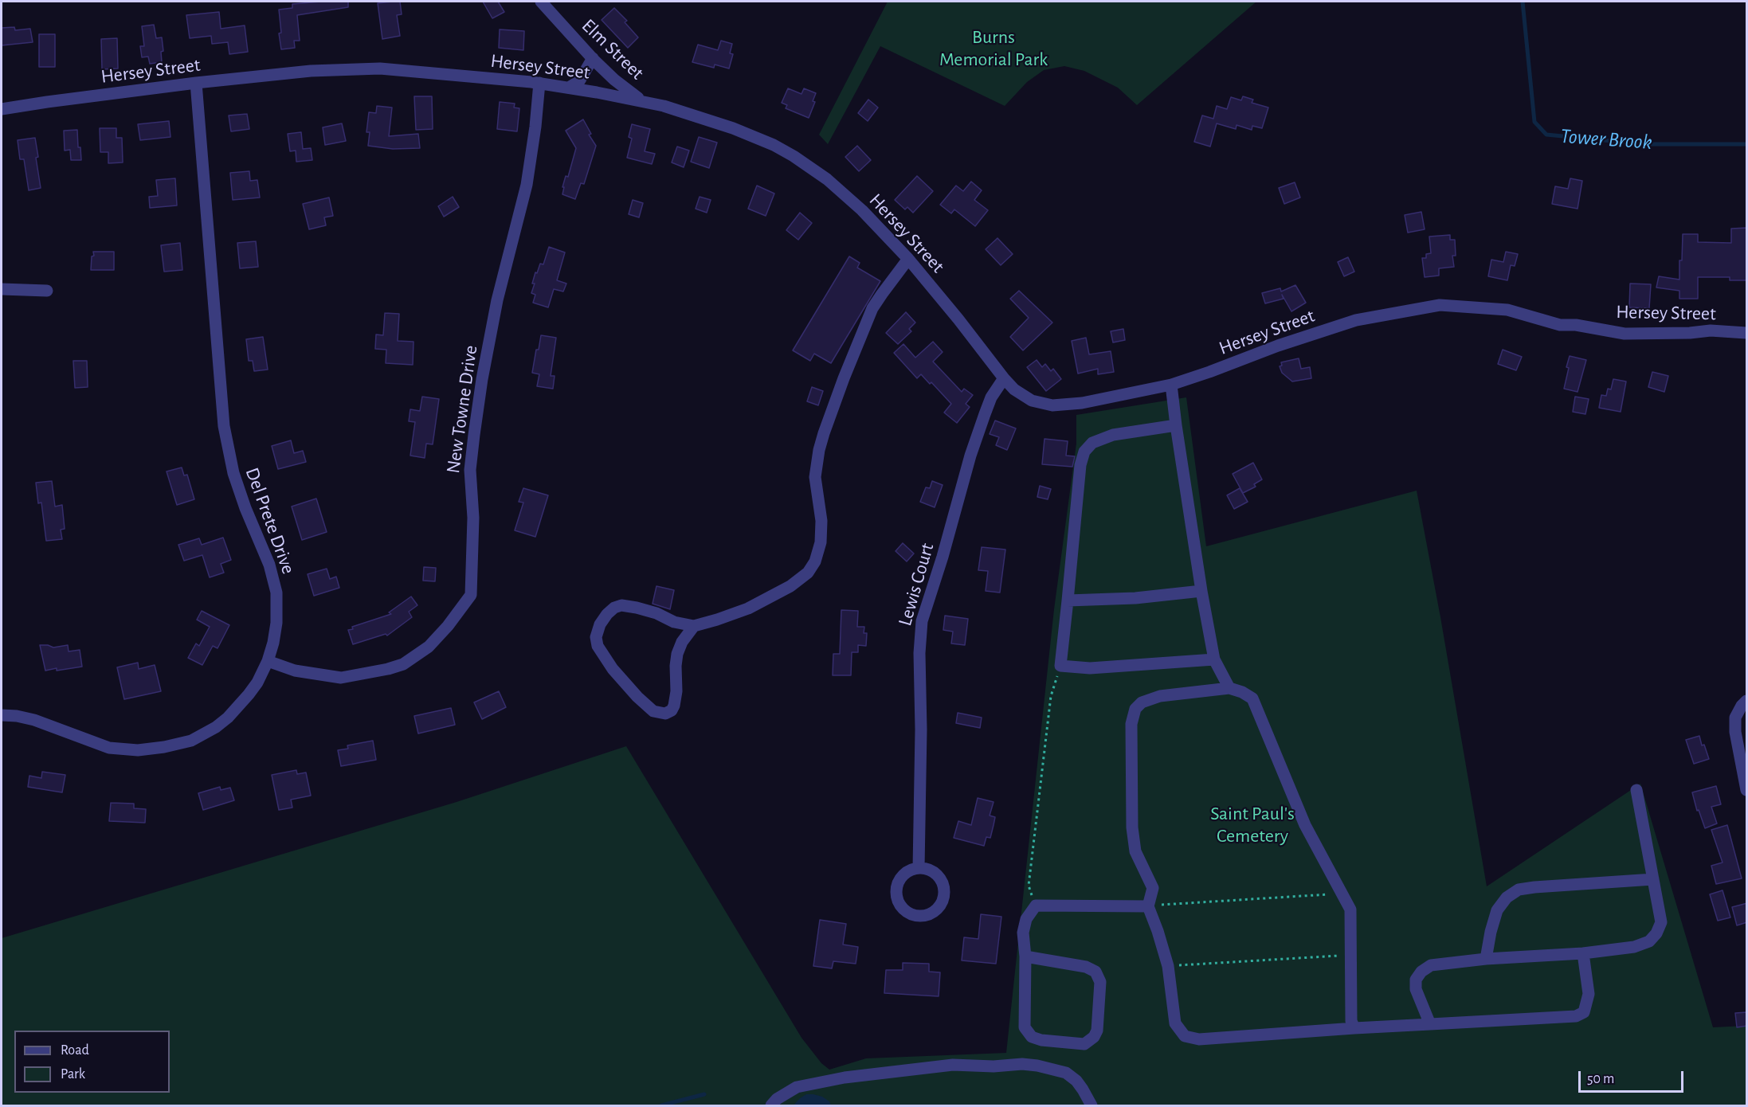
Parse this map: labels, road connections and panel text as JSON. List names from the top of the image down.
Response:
{
  "streets": {
    "street": [
      "Elm Street",
      "Hersey Street",
      "New Towne Drive",
      "Del Prete Drive",
      "Lewis Court"
    ]
  },
  "crossings": [
    ["Elm Street", "Hersey Street"],
    ["Hersey Street", "New Towne Drive"],
    ["Hersey Street", "Del Prete Drive"],
    ["Hersey Street", "Lewis Court"],
    ["New Towne Drive", "Del Prete Drive"]
  ],
  "water": ["Tower Brook"],
  "parks": ["Burns Memorial Park", "Saint Paul's Cemetery"],
  "legend": ["Road", "Park"],
  "scale_bar": "50 m"
}
